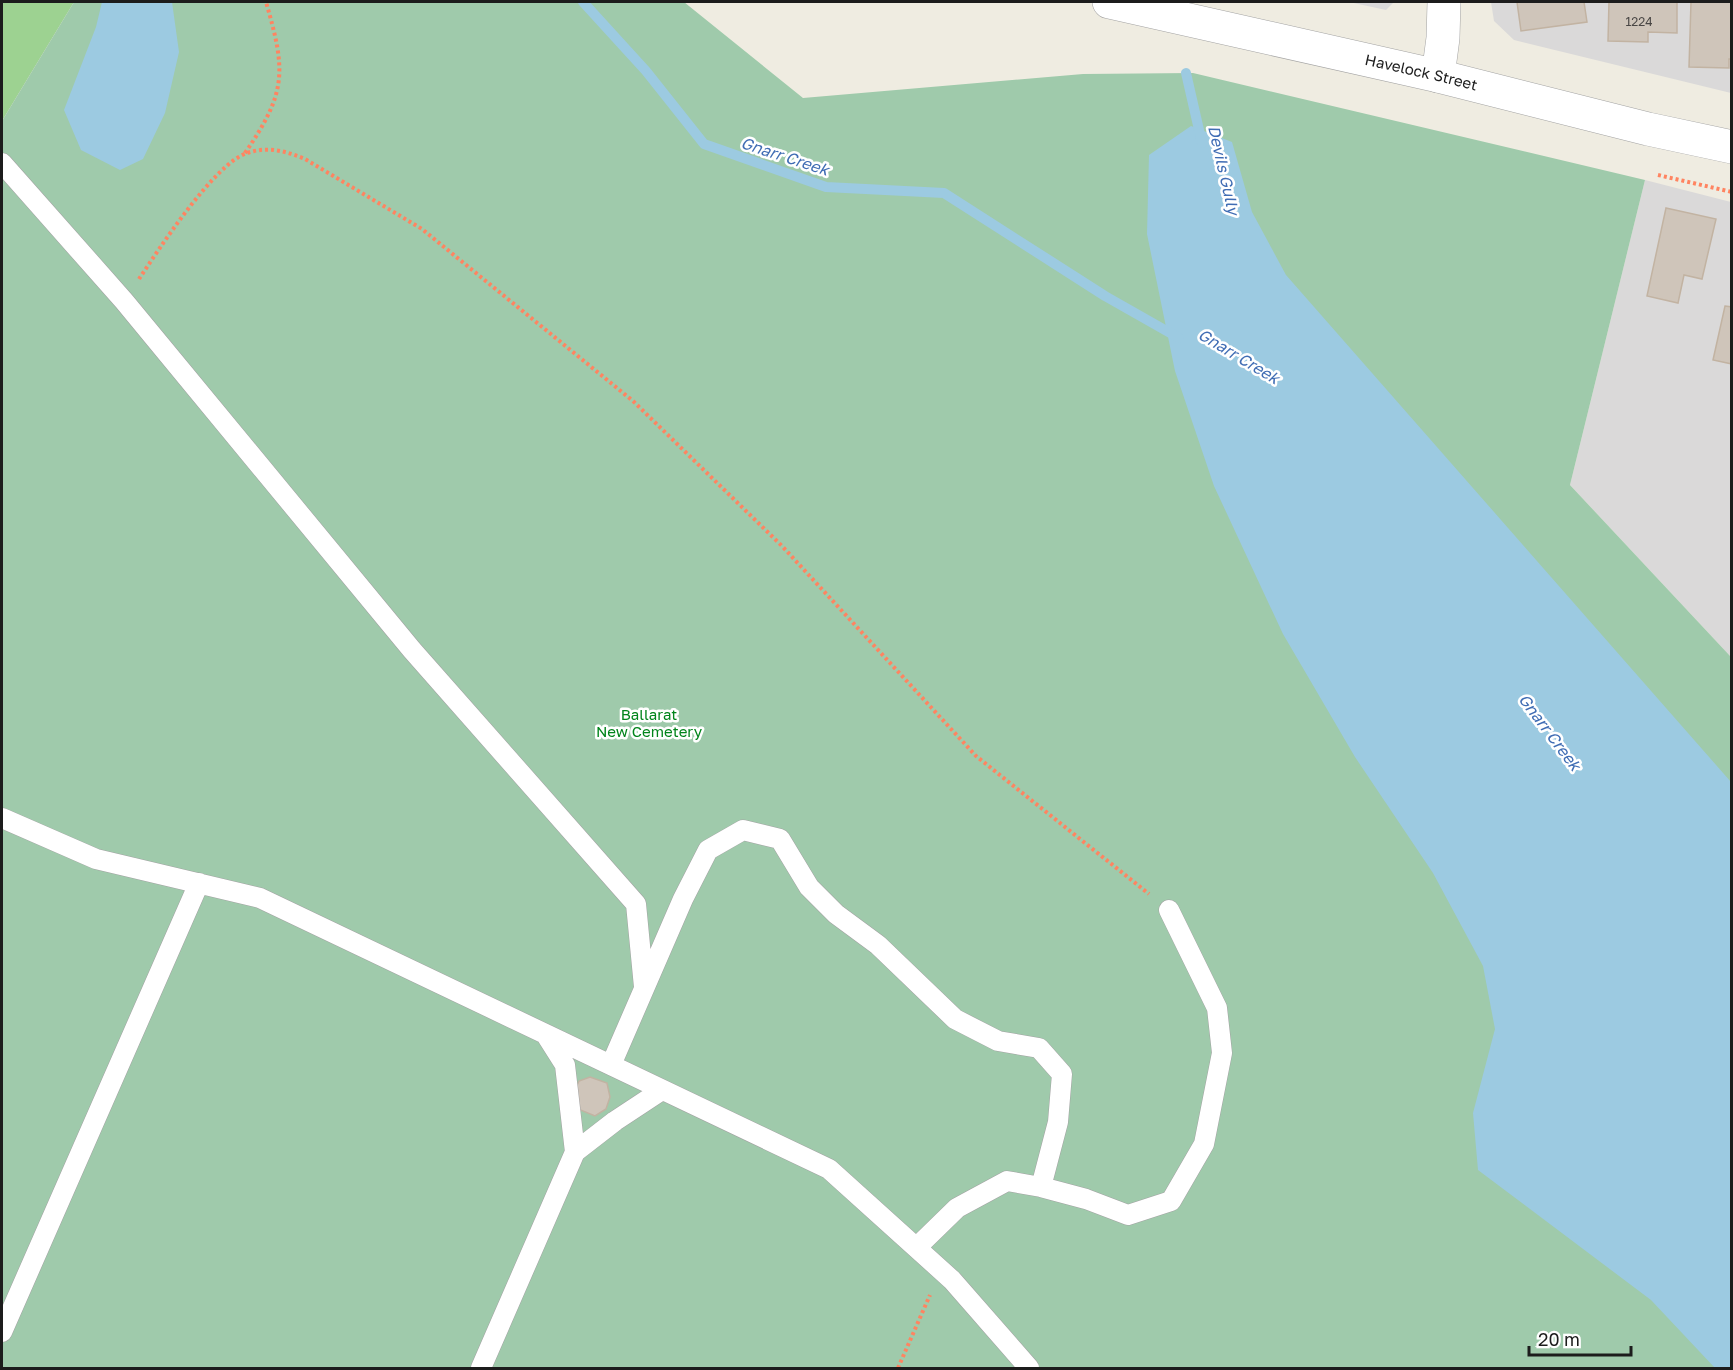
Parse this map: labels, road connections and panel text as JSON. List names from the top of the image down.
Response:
{
  "streets": {
    "street": ["Havelock Street"]
  },
  "water": ["Gnarr Creek", "Devils Gully"],
  "parks": ["Ballarat New Cemetery"],
  "house_numbers": ["1224"],
  "scale_bar": "20 m"
}
